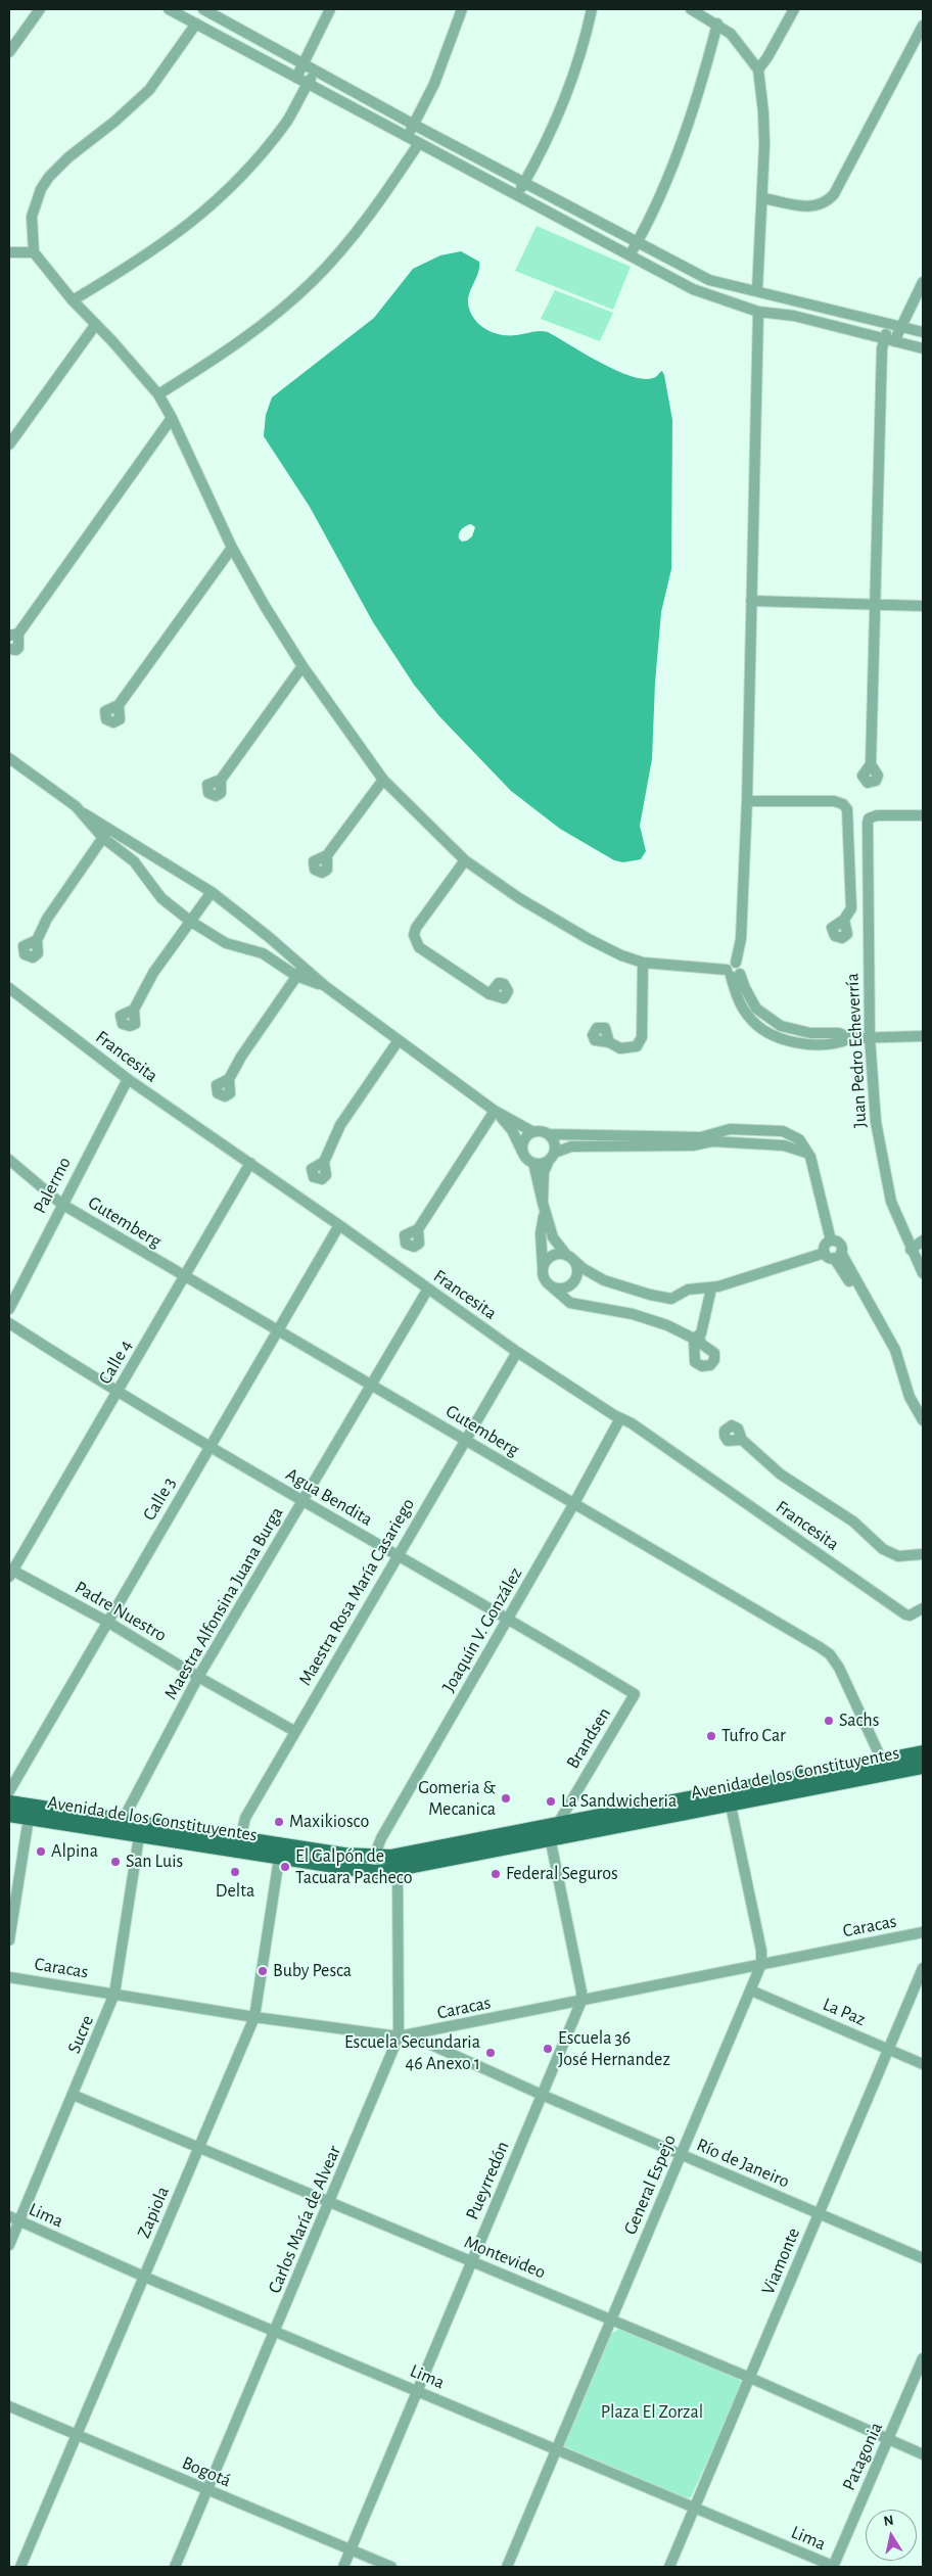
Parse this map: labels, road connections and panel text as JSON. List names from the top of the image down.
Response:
{
  "streets": {
    "main road": ["Avenida de los Constituyentes"],
    "street": [
      "Juan Pedro Echeverría",
      "Francesita",
      "Palermo",
      "Gutemberg",
      "Calle 4",
      "Agua Bendita",
      "Calle 3",
      "Maestra Rosa María Casariego",
      "Maestra Alfonsina Juana Burga",
      "Padre Nuestro",
      "Joaquín V. González",
      "Brandsen",
      "Caracas",
      "La Paz",
      "Sucre",
      "Río de Janeiro",
      "Pueyrredón",
      "General Espejo",
      "Zapiola",
      "Lima",
      "Carlos María de Alvear",
      "Montevideo",
      "Viamonte",
      "Patagonia",
      "Bogotá"
    ]
  },
  "crossings": [
    ["Francesita", "Palermo"],
    ["Francesita", "Calle 4"],
    ["Francesita", "Calle 3"],
    ["Francesita", "Maestra Rosa María Casariego"],
    ["Francesita", "Maestra Alfonsina Juana Burga"],
    ["Francesita", "Joaquín V. González"],
    ["Palermo", "Gutemberg"],
    ["Gutemberg", "Calle 4"],
    ["Gutemberg", "Calle 3"],
    ["Gutemberg", "Maestra Rosa María Casariego"],
    ["Gutemberg", "Maestra Alfonsina Juana Burga"],
    ["Gutemberg", "Joaquín V. González"],
    ["Gutemberg", "Avenida de los Constituyentes"],
    ["Calle 4", "Agua Bendita"],
    ["Calle 4", "Padre Nuestro"],
    ["Agua Bendita", "Calle 3"],
    ["Agua Bendita", "Maestra Rosa María Casariego"],
    ["Agua Bendita", "Maestra Alfonsina Juana Burga"],
    ["Agua Bendita", "Joaquín V. González"],
    ["Agua Bendita", "Brandsen"],
    ["Calle 3", "Padre Nuestro"],
    ["Maestra Rosa María Casariego", "Padre Nuestro"],
    ["Maestra Rosa María Casariego", "Avenida de los Constituyentes"],
    ["Maestra Alfonsina Juana Burga", "Padre Nuestro"],
    ["Maestra Alfonsina Juana Burga", "Avenida de los Constituyentes"],
    ["Joaquín V. González", "Avenida de los Constituyentes"],
    ["Brandsen", "Avenida de los Constituyentes"],
    ["Brandsen", "Pueyrredón"],
    ["Avenida de los Constituyentes", "Sucre"],
    ["Avenida de los Constituyentes", "Pueyrredón"],
    ["Avenida de los Constituyentes", "General Espejo"],
    ["Avenida de los Constituyentes", "Zapiola"],
    ["Avenida de los Constituyentes", "Carlos María de Alvear"],
    ["Caracas", "Sucre"],
    ["Caracas", "Río de Janeiro"],
    ["Caracas", "Pueyrredón"],
    ["Caracas", "General Espejo"],
    ["Caracas", "Zapiola"],
    ["Caracas", "Carlos María de Alvear"],
    ["La Paz", "General Espejo"],
    ["La Paz", "Viamonte"],
    ["Sucre", "Lima"],
    ["Sucre", "Montevideo"],
    ["Río de Janeiro", "Pueyrredón"],
    ["Río de Janeiro", "General Espejo"],
    ["Río de Janeiro", "Viamonte"],
    ["Pueyrredón", "Lima"],
    ["Pueyrredón", "Montevideo"],
    ["Pueyrredón", "Bogotá"],
    ["General Espejo", "Lima"],
    ["General Espejo", "Montevideo"],
    ["Zapiola", "Lima"],
    ["Zapiola", "Montevideo"],
    ["Zapiola", "Bogotá"],
    ["Lima", "Carlos María de Alvear"],
    ["Lima", "Viamonte"],
    ["Lima", "Patagonia"],
    ["Carlos María de Alvear", "Montevideo"],
    ["Carlos María de Alvear", "Bogotá"],
    ["Montevideo", "Viamonte"],
    ["Montevideo", "Patagonia"]
  ],
  "parks": ["Plaza El Zorzal"],
  "places": [
    "Sachs",
    "Tufro Car",
    "Gomeria & Mecanica",
    "La Sandwicheria",
    "Maxikiosco",
    "Alpina",
    "San Luis",
    "El Galpón de Tacuara Pacheco",
    "Delta",
    "Federal Seguros",
    "Buby Pesca",
    "Escuela 36 José Hernandez",
    "Escuela Secundaria 46 Anexo 1"
  ],
  "north": "top"
}
